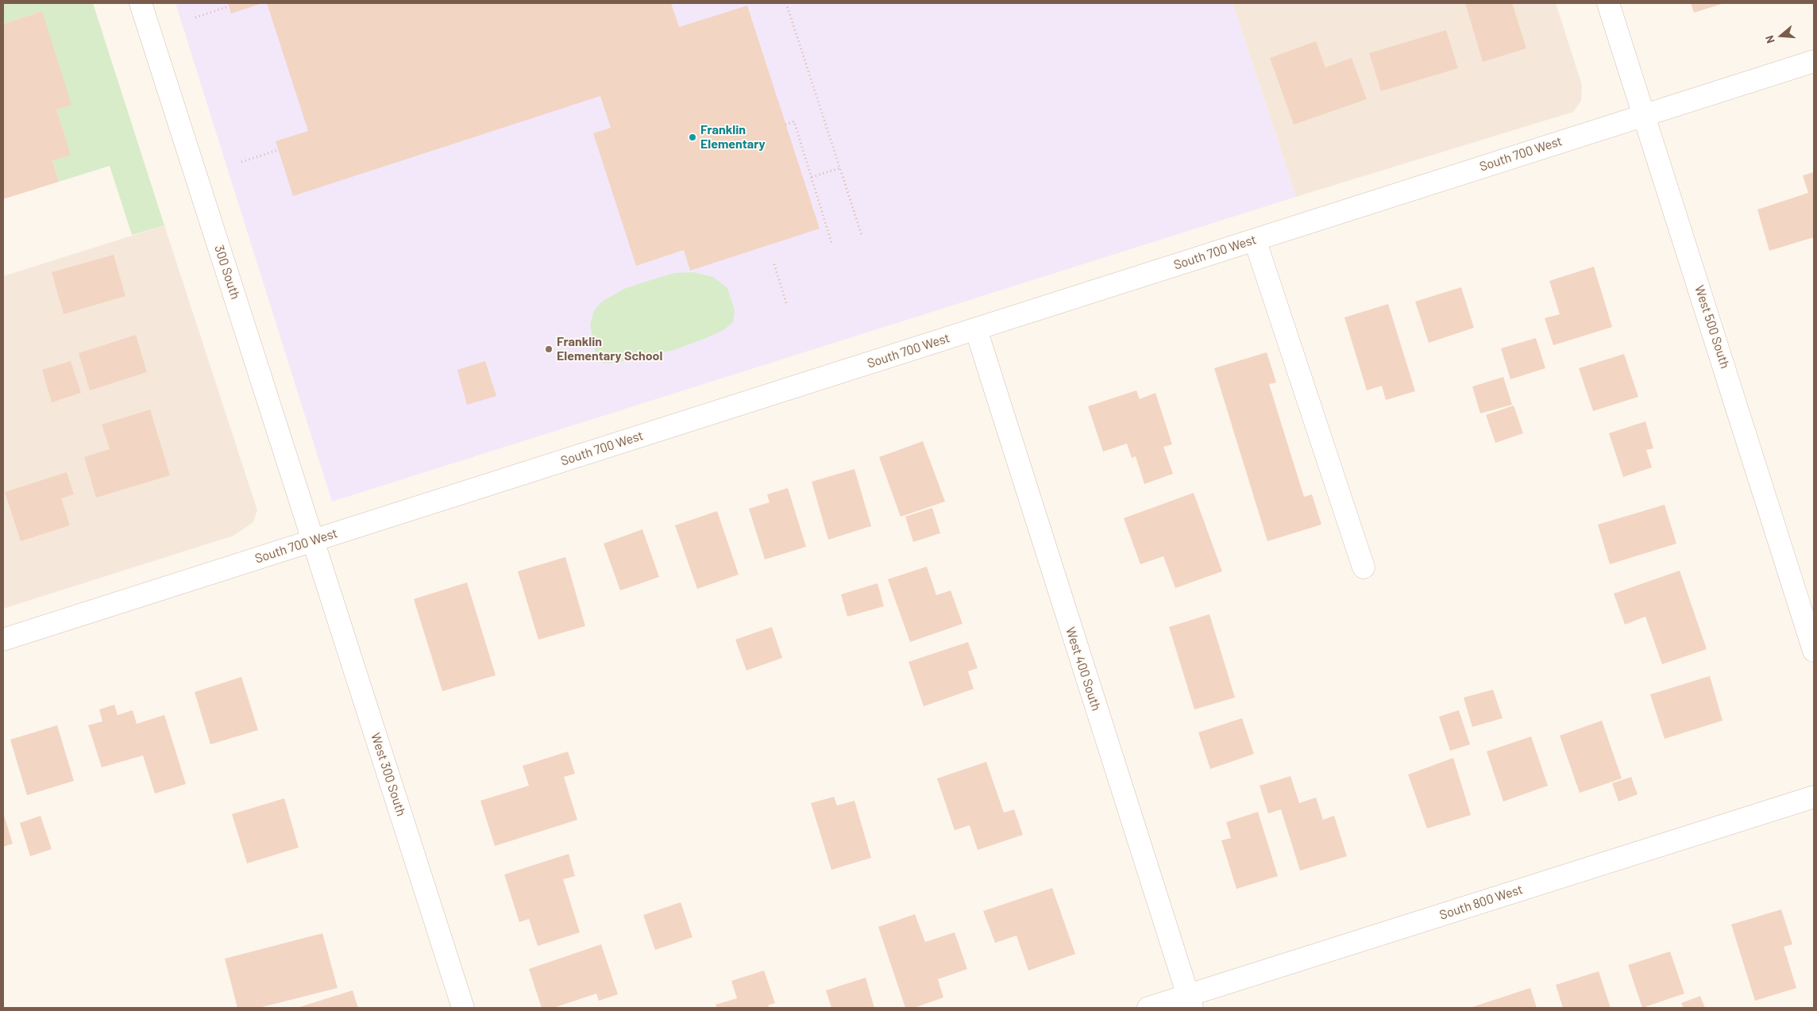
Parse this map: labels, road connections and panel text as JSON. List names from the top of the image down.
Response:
{
  "streets": {
    "street": [
      "South 700 West",
      "300 South",
      "West 500 South",
      "West 400 South",
      "West 300 South",
      "South 800 West"
    ]
  },
  "crossings": [
    ["South 700 West", "300 South"],
    ["South 700 West", "West 500 South"],
    ["South 700 West", "West 400 South"],
    ["South 700 West", "West 300 South"],
    ["300 South", "West 300 South"],
    ["West 400 South", "South 800 West"]
  ],
  "places": ["Franklin Elementary", "Franklin Elementary School"],
  "north": "left"
}
